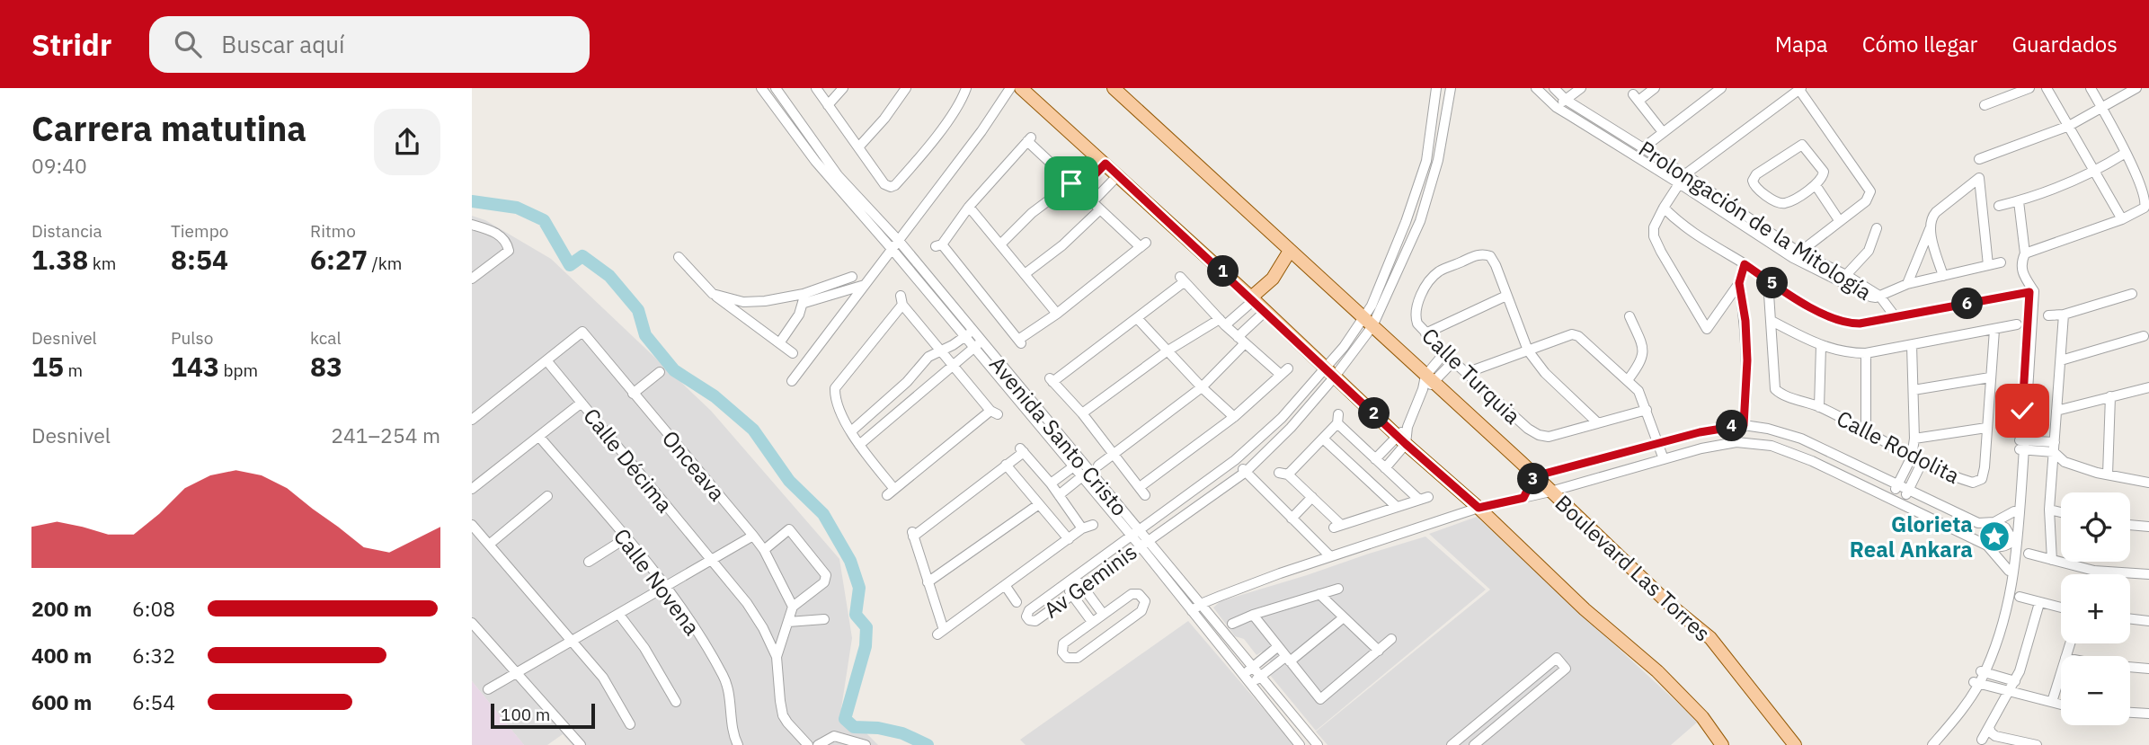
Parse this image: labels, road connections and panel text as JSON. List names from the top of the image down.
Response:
{
  "streets": {
    "main road": ["Boulevard Las Torres"],
    "street": [
      "Prolongación de la Mitología",
      "Calle Turquia",
      "Avenida Santo Cristo",
      "Calle Rodolita",
      "Calle Décima",
      "Onceava",
      "Av Geminis",
      "Calle Novena"
    ]
  },
  "crossings": [
    ["Avenida Santo Cristo", "Av Geminis"],
    ["Calle Décima", "Onceava"],
    ["Boulevard Las Torres", "Av Geminis"]
  ],
  "places": {
    "place": ["Glorieta Real Ankara"]
  },
  "scale_bar": "100 m",
  "page": {
    "header": "Stridr",
    "search": "Buscar aquí",
    "nav": ["Mapa", "Cómo llegar", "Guardados"],
    "heading": ["Carrera matutina", "09:40"],
    "stats": [
      ["Distancia", "1.38 km"],
      ["Tiempo", "8:54"],
      ["Ritmo", "6:27 /km"],
      ["Desnivel", "15 m"],
      ["Pulso", "143 bpm"],
      ["kcal", "83"]
    ],
    "pins": [
      "1",
      "5",
      "6",
      "2",
      "4",
      "3"
    ],
    "chart": ["Desnivel", "241–254 m"],
    "map_buttons": ["+", "−"],
    "list": [
      {
        "name": "200 m",
        "note": "6:08"
      },
      {
        "name": "400 m",
        "note": "6:32"
      },
      {
        "name": "600 m",
        "note": "6:54"
      }
    ],
    "scale": "100 m"
  }
}
